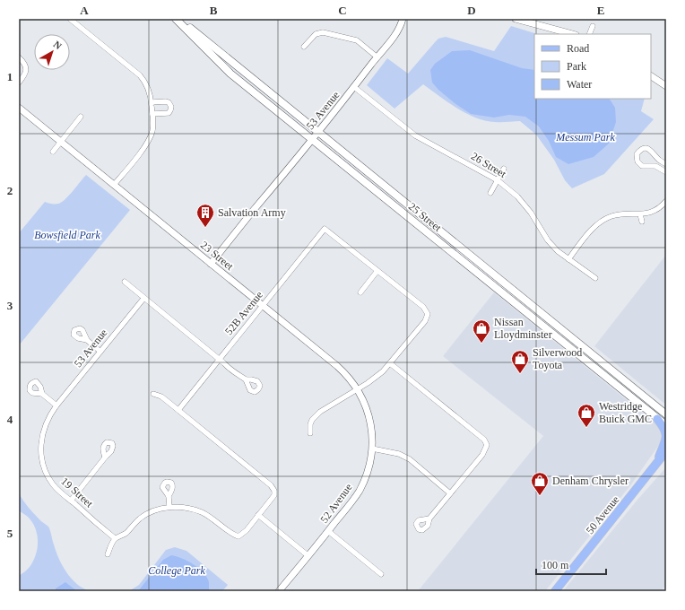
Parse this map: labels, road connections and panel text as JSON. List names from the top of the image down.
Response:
{
  "streets": {
    "main road": ["25 Street", "50 Avenue"],
    "street": [
      "53 Avenue",
      "26 Street",
      "23 Street",
      "52B Avenue",
      "19 Street",
      "52 Avenue"
    ]
  },
  "crossings": [
    ["53 Avenue", "26 Street"],
    ["53 Avenue", "25 Street"],
    ["53 Avenue", "23 Street"],
    ["53 Avenue", "19 Street"],
    ["23 Street", "52B Avenue"],
    ["23 Street", "52 Avenue"]
  ],
  "parks": ["Messum Park", "Bowsfield Park", "College Park"],
  "places": {
    "building": ["Salvation Army"],
    "shop": [
      "Nissan Lloydminster",
      "Silverwood Toyota",
      "Westridge Buick GMC",
      "Denham Chrysler"
    ]
  },
  "legend": ["Road", "Park", "Water"],
  "scale_bar": "100 m",
  "north": "top right",
  "grid": {
    "columns": [
      "A",
      "B",
      "C",
      "D",
      "E"
    ],
    "rows": [
      "1",
      "2",
      "3",
      "4",
      "5"
    ]
  }
}
